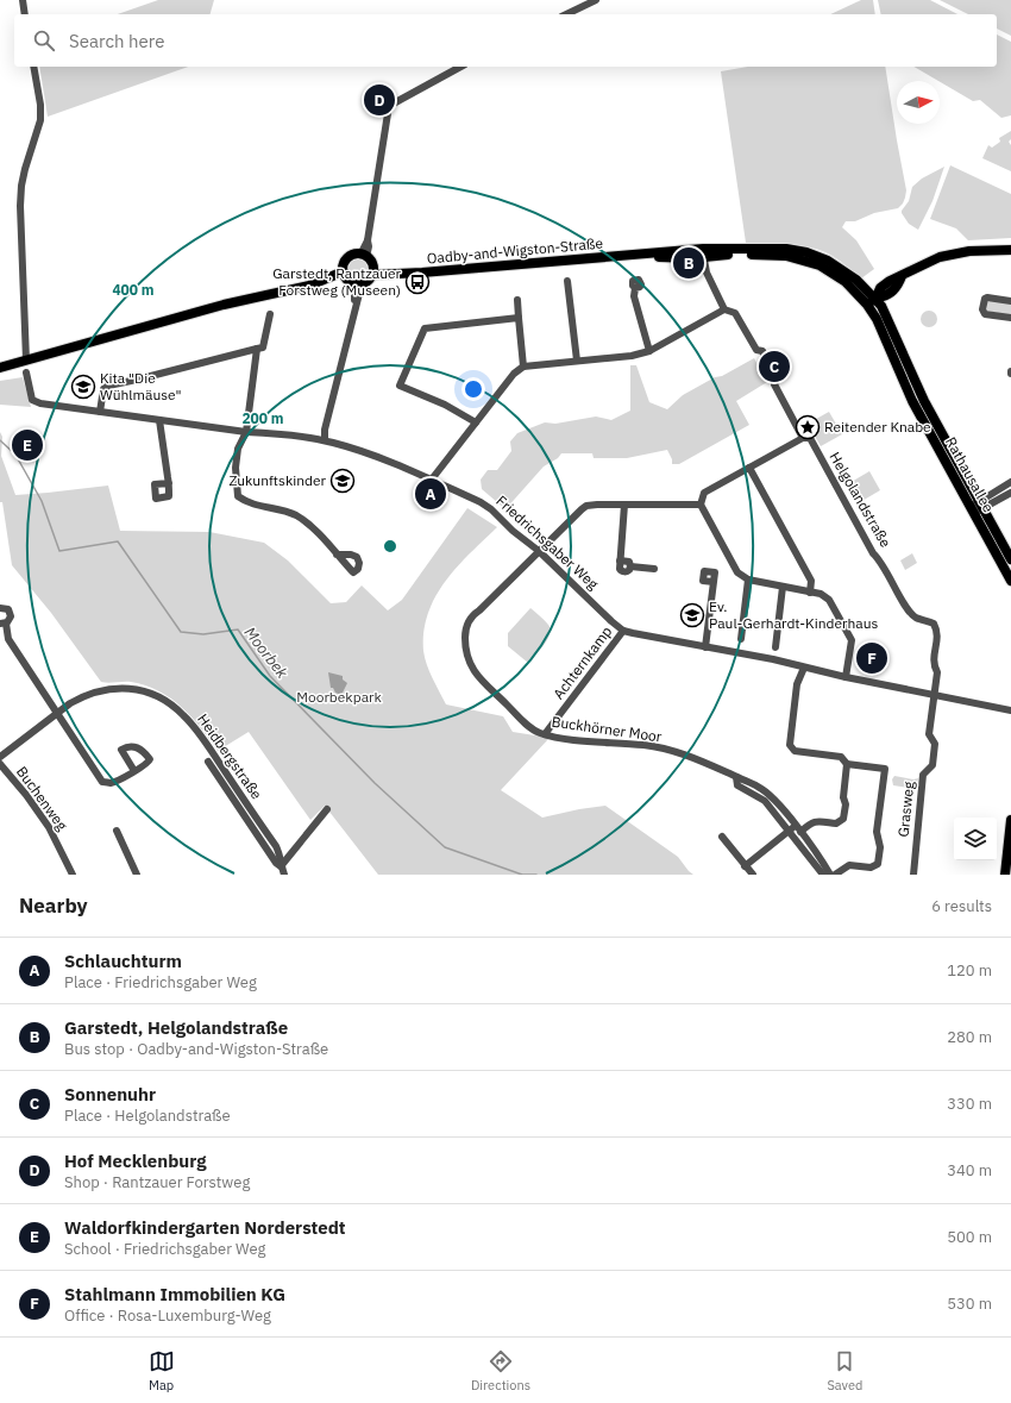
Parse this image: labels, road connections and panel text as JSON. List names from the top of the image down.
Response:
{
  "streets": {
    "main road": ["Oadby-and-Wigston-Straße", "Rathausallee"],
    "street": [
      "Helgolandstraße",
      "Friedrichsgaber Weg",
      "Achternkamp",
      "Buckhörner Moor",
      "Heidbergstraße",
      "Buchenweg",
      "Grasweg"
    ]
  },
  "crossings": [
    ["Oadby-and-Wigston-Straße", "Rathausallee"],
    ["Oadby-and-Wigston-Straße", "Helgolandstraße"],
    ["Helgolandstraße", "Friedrichsgaber Weg"],
    ["Helgolandstraße", "Grasweg"],
    ["Friedrichsgaber Weg", "Achternkamp"],
    ["Friedrichsgaber Weg", "Buckhörner Moor"],
    ["Friedrichsgaber Weg", "Grasweg"],
    ["Achternkamp", "Buckhörner Moor"]
  ],
  "water": ["Moorbek"],
  "parks": ["Moorbekpark"],
  "places": {
    "bus stop": ["Garstedt, Rantzauer Forstweg (Museen)"],
    "school or university": ["Kita \"Die Wühlmäuse\"", "Zukunftskinder", "Ev. Paul-Gerhardt-Kinderhaus"],
    "place": ["Reitender Knabe"]
  },
  "north": "right",
  "page": {
    "search": "Search here",
    "pins": [
      "D",
      "B",
      "C",
      "E",
      "A",
      "F"
    ],
    "heading": ["Nearby", "6 results"],
    "list": [
      {
        "mark": "A",
        "name": "Schlauchturm",
        "note": "Place · Friedrichsgaber Weg",
        "value": "120 m"
      },
      {
        "mark": "B",
        "name": "Garstedt, Helgolandstraße",
        "note": "Bus stop · Oadby-and-Wigston-Straße",
        "value": "280 m"
      },
      {
        "mark": "C",
        "name": "Sonnenuhr",
        "note": "Place · Helgolandstraße",
        "value": "330 m"
      },
      {
        "mark": "D",
        "name": "Hof Mecklenburg",
        "note": "Shop · Rantzauer Forstweg",
        "value": "340 m"
      },
      {
        "mark": "E",
        "name": "Waldorfkindergarten Norderstedt",
        "note": "School · Friedrichsgaber Weg",
        "value": "500 m"
      },
      {
        "mark": "F",
        "name": "Stahlmann Immobilien KG",
        "note": "Office · Rosa-Luxemburg-Weg",
        "value": "530 m"
      }
    ],
    "nav": ["Map", "Directions", "Saved"]
  },
  "rings": ["400 m", "200 m"]
}
